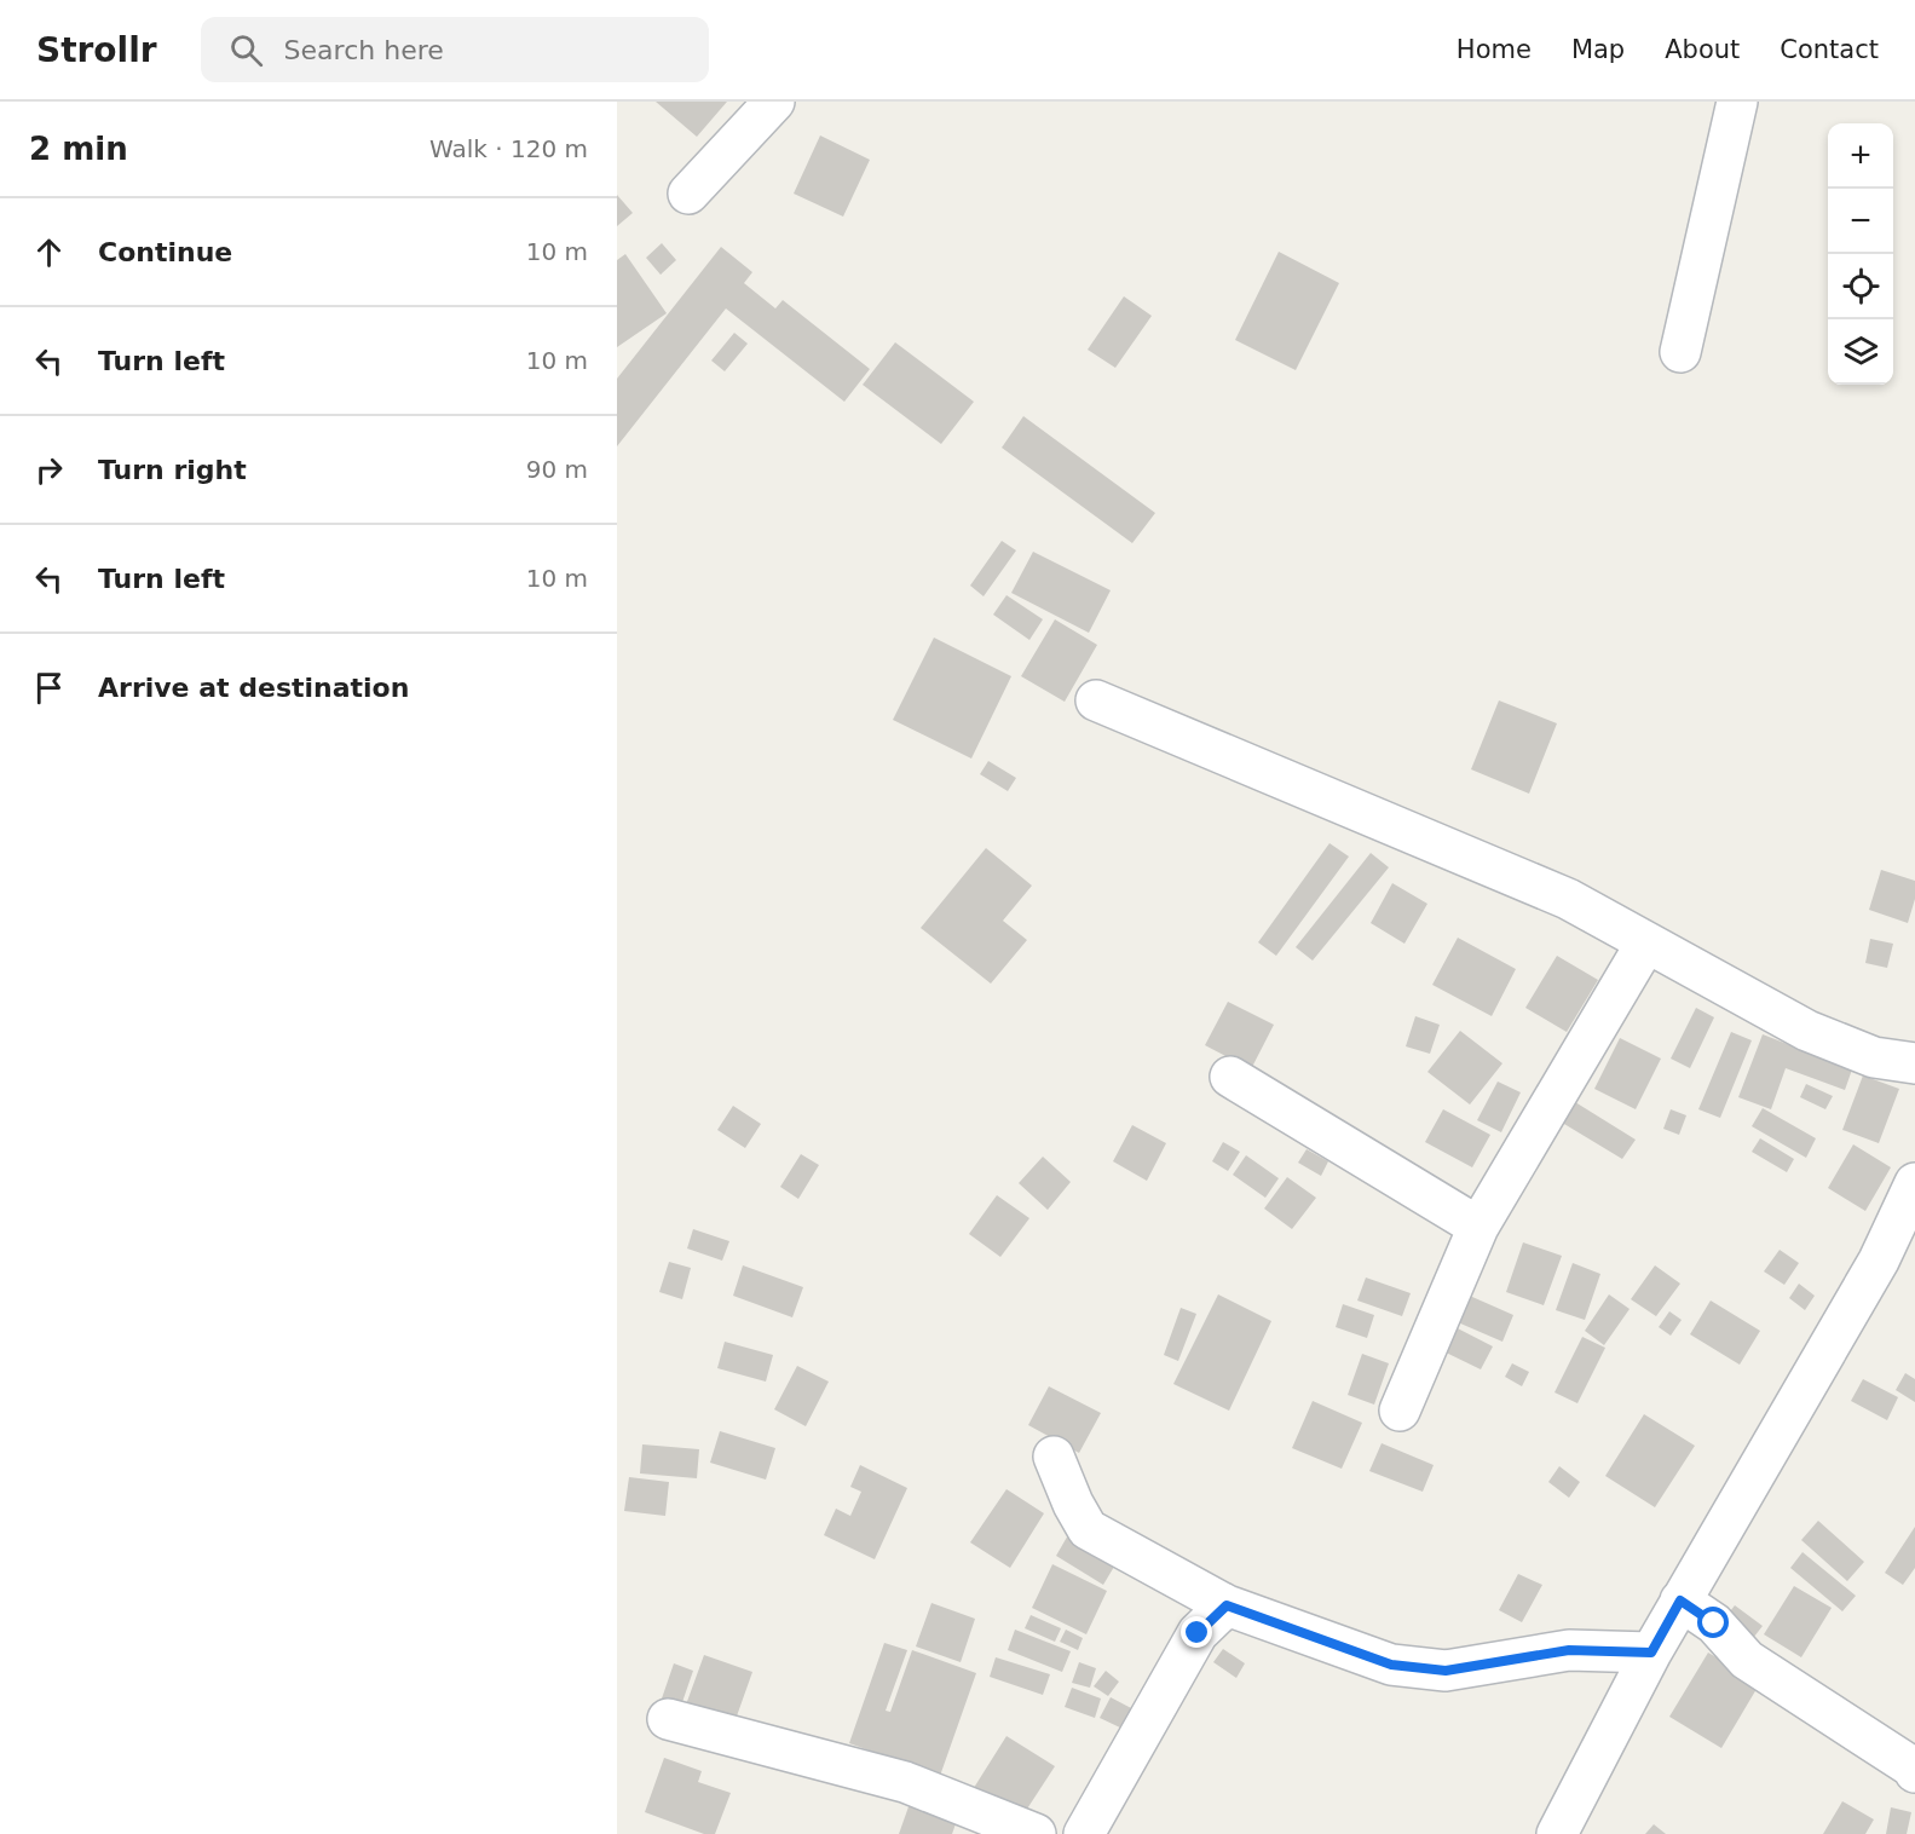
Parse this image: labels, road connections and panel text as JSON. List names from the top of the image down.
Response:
{
  "page": {
    "header": "Strollr",
    "search": "Search here",
    "nav": [
      "Home",
      "Map",
      "About",
      "Contact"
    ],
    "heading": ["2 min", "Walk · 120 m"],
    "map_buttons": ["+", "−"],
    "list": [
      ["Continue", "10 m"],
      ["Turn left", "10 m"],
      ["Turn right", "90 m"],
      ["Turn left", "10 m"],
      "Arrive at destination"
    ]
  }
}
